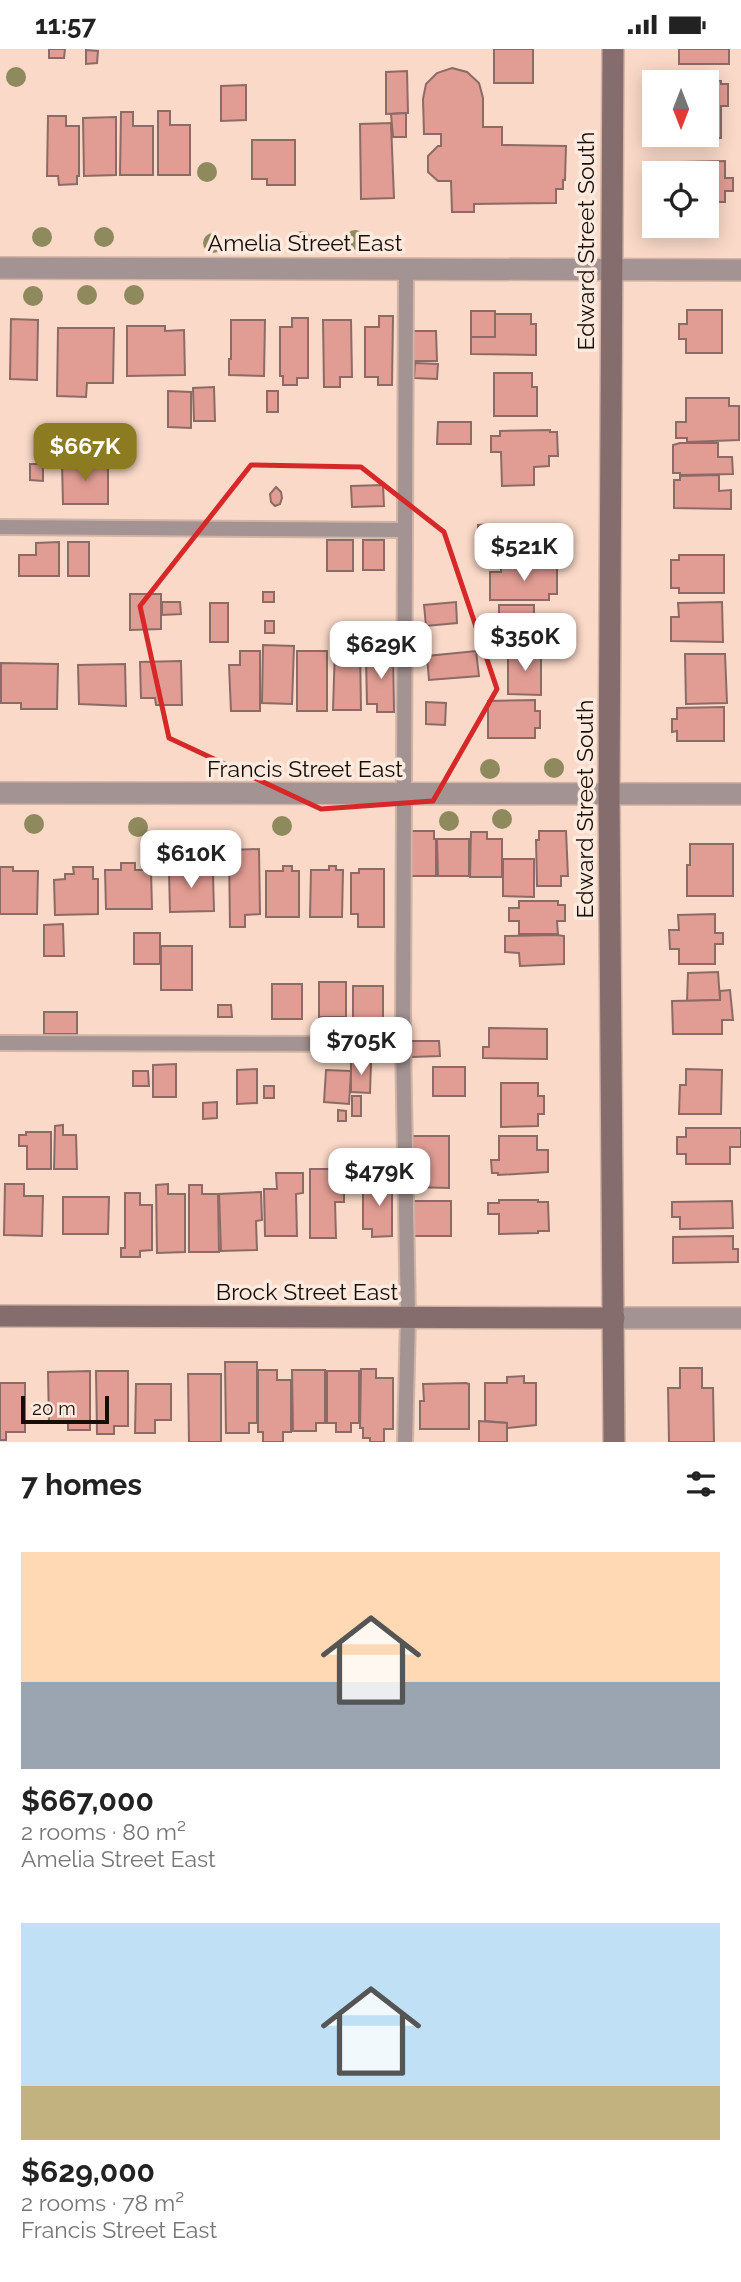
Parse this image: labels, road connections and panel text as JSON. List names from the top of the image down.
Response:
{
  "streets": {
    "main road": ["Edward Street South", "Brock Street East"],
    "street": ["Amelia Street East", "Francis Street East"]
  },
  "crossings": [
    ["Edward Street South", "Amelia Street East"],
    ["Edward Street South", "Francis Street East"],
    ["Edward Street South", "Brock Street East"]
  ],
  "scale_bar": "20 m",
  "north": "bottom",
  "page": {
    "status": "11:57",
    "price": [
      "$667K",
      "$521K",
      "$350K",
      "$629K",
      "$610K",
      "$705K",
      "$479K"
    ],
    "scale": "20 m",
    "heading": "7 homes",
    "list": [
      {
        "name": "$667,000",
        "note": "2 rooms · 80 m² · Amelia Street East"
      },
      {
        "name": "$629,000",
        "note": "2 rooms · 78 m² · Francis Street East"
      }
    ]
  }
}
